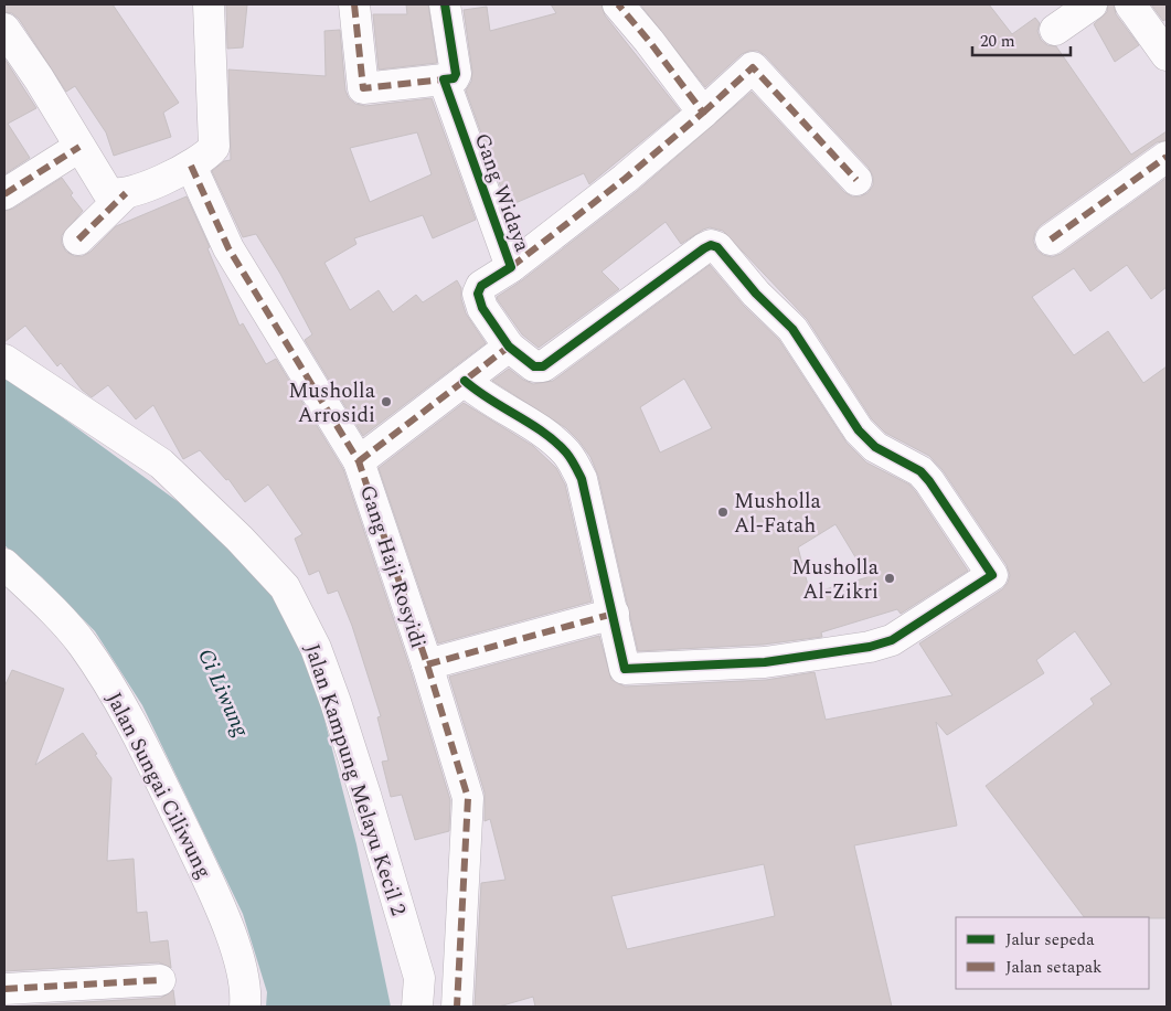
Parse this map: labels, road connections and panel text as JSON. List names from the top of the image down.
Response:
{
  "streets": {
    "street": [
      "Gang Widaya",
      "Gang Haji Rosyidi",
      "Jalan Kampung Melayu Kecil 2",
      "Jalan Sungai Ciliwung"
    ]
  },
  "water": ["Ci Liwung"],
  "places": ["Musholla Arrosidi", "Musholla Al-Fatah", "Musholla Al-Zikri"],
  "legend": ["Jalur sepeda", "Jalan setapak"],
  "scale_bar": "20 m"
}
